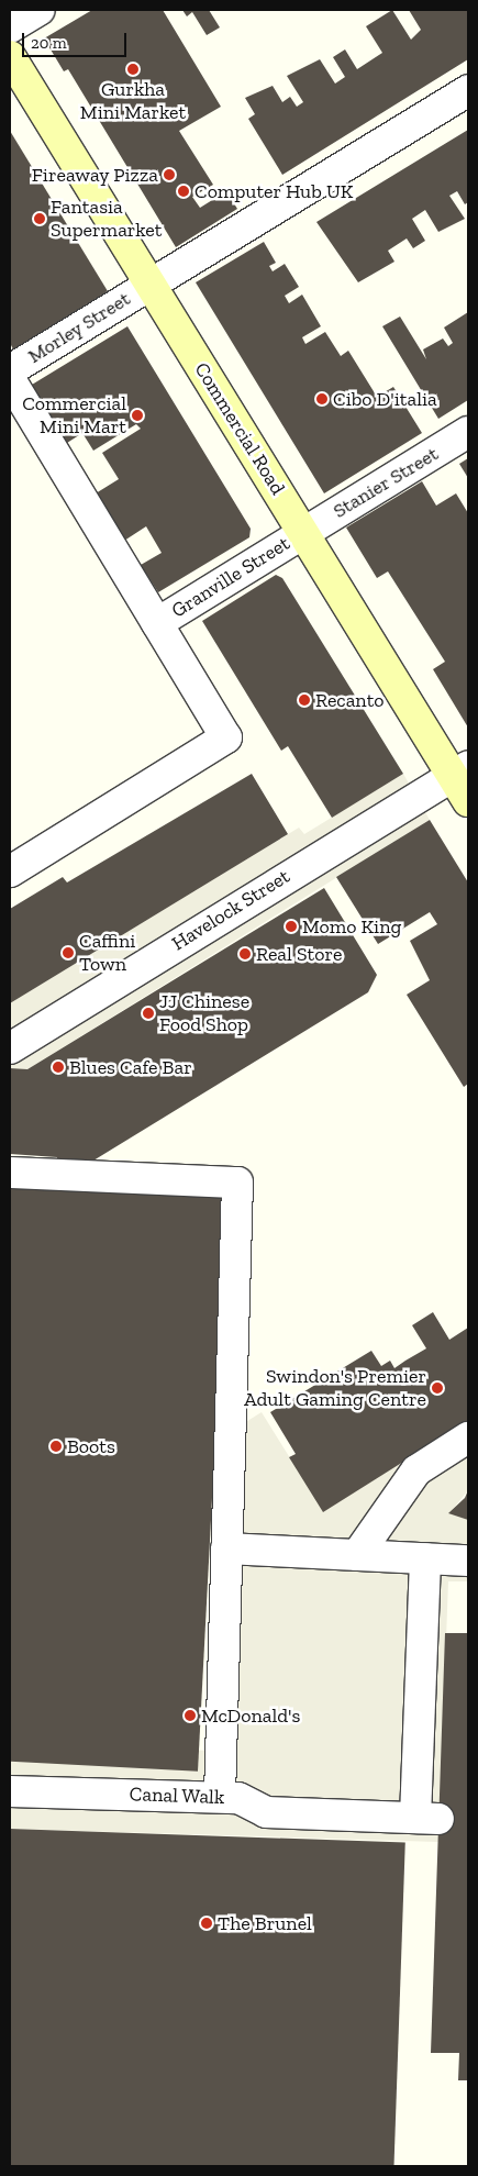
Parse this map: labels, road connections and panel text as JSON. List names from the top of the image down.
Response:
{
  "streets": {
    "street": [
      "Morley Street",
      "Commercial Road",
      "Stanier Street",
      "Granville Street",
      "Havelock Street",
      "Canal Walk"
    ]
  },
  "crossings": [
    ["Morley Street", "Commercial Road"],
    ["Commercial Road", "Stanier Street"],
    ["Commercial Road", "Granville Street"],
    ["Commercial Road", "Havelock Street"],
    ["Stanier Street", "Granville Street"]
  ],
  "places": [
    "Gurkha Mini Market",
    "Fireaway Pizza",
    "Computer Hub UK",
    "Fantasia Supermarket",
    "Cibo D'italia",
    "Commercial Mini Mart",
    "Recanto",
    "Momo King",
    "Caffini Town",
    "Real Store",
    "JJ Chinese Food Shop",
    "Blues Cafe Bar",
    "Swindon's Premier Adult Gaming Centre",
    "Boots",
    "McDonald's",
    "The Brunel"
  ],
  "scale_bar": "20 m"
}
